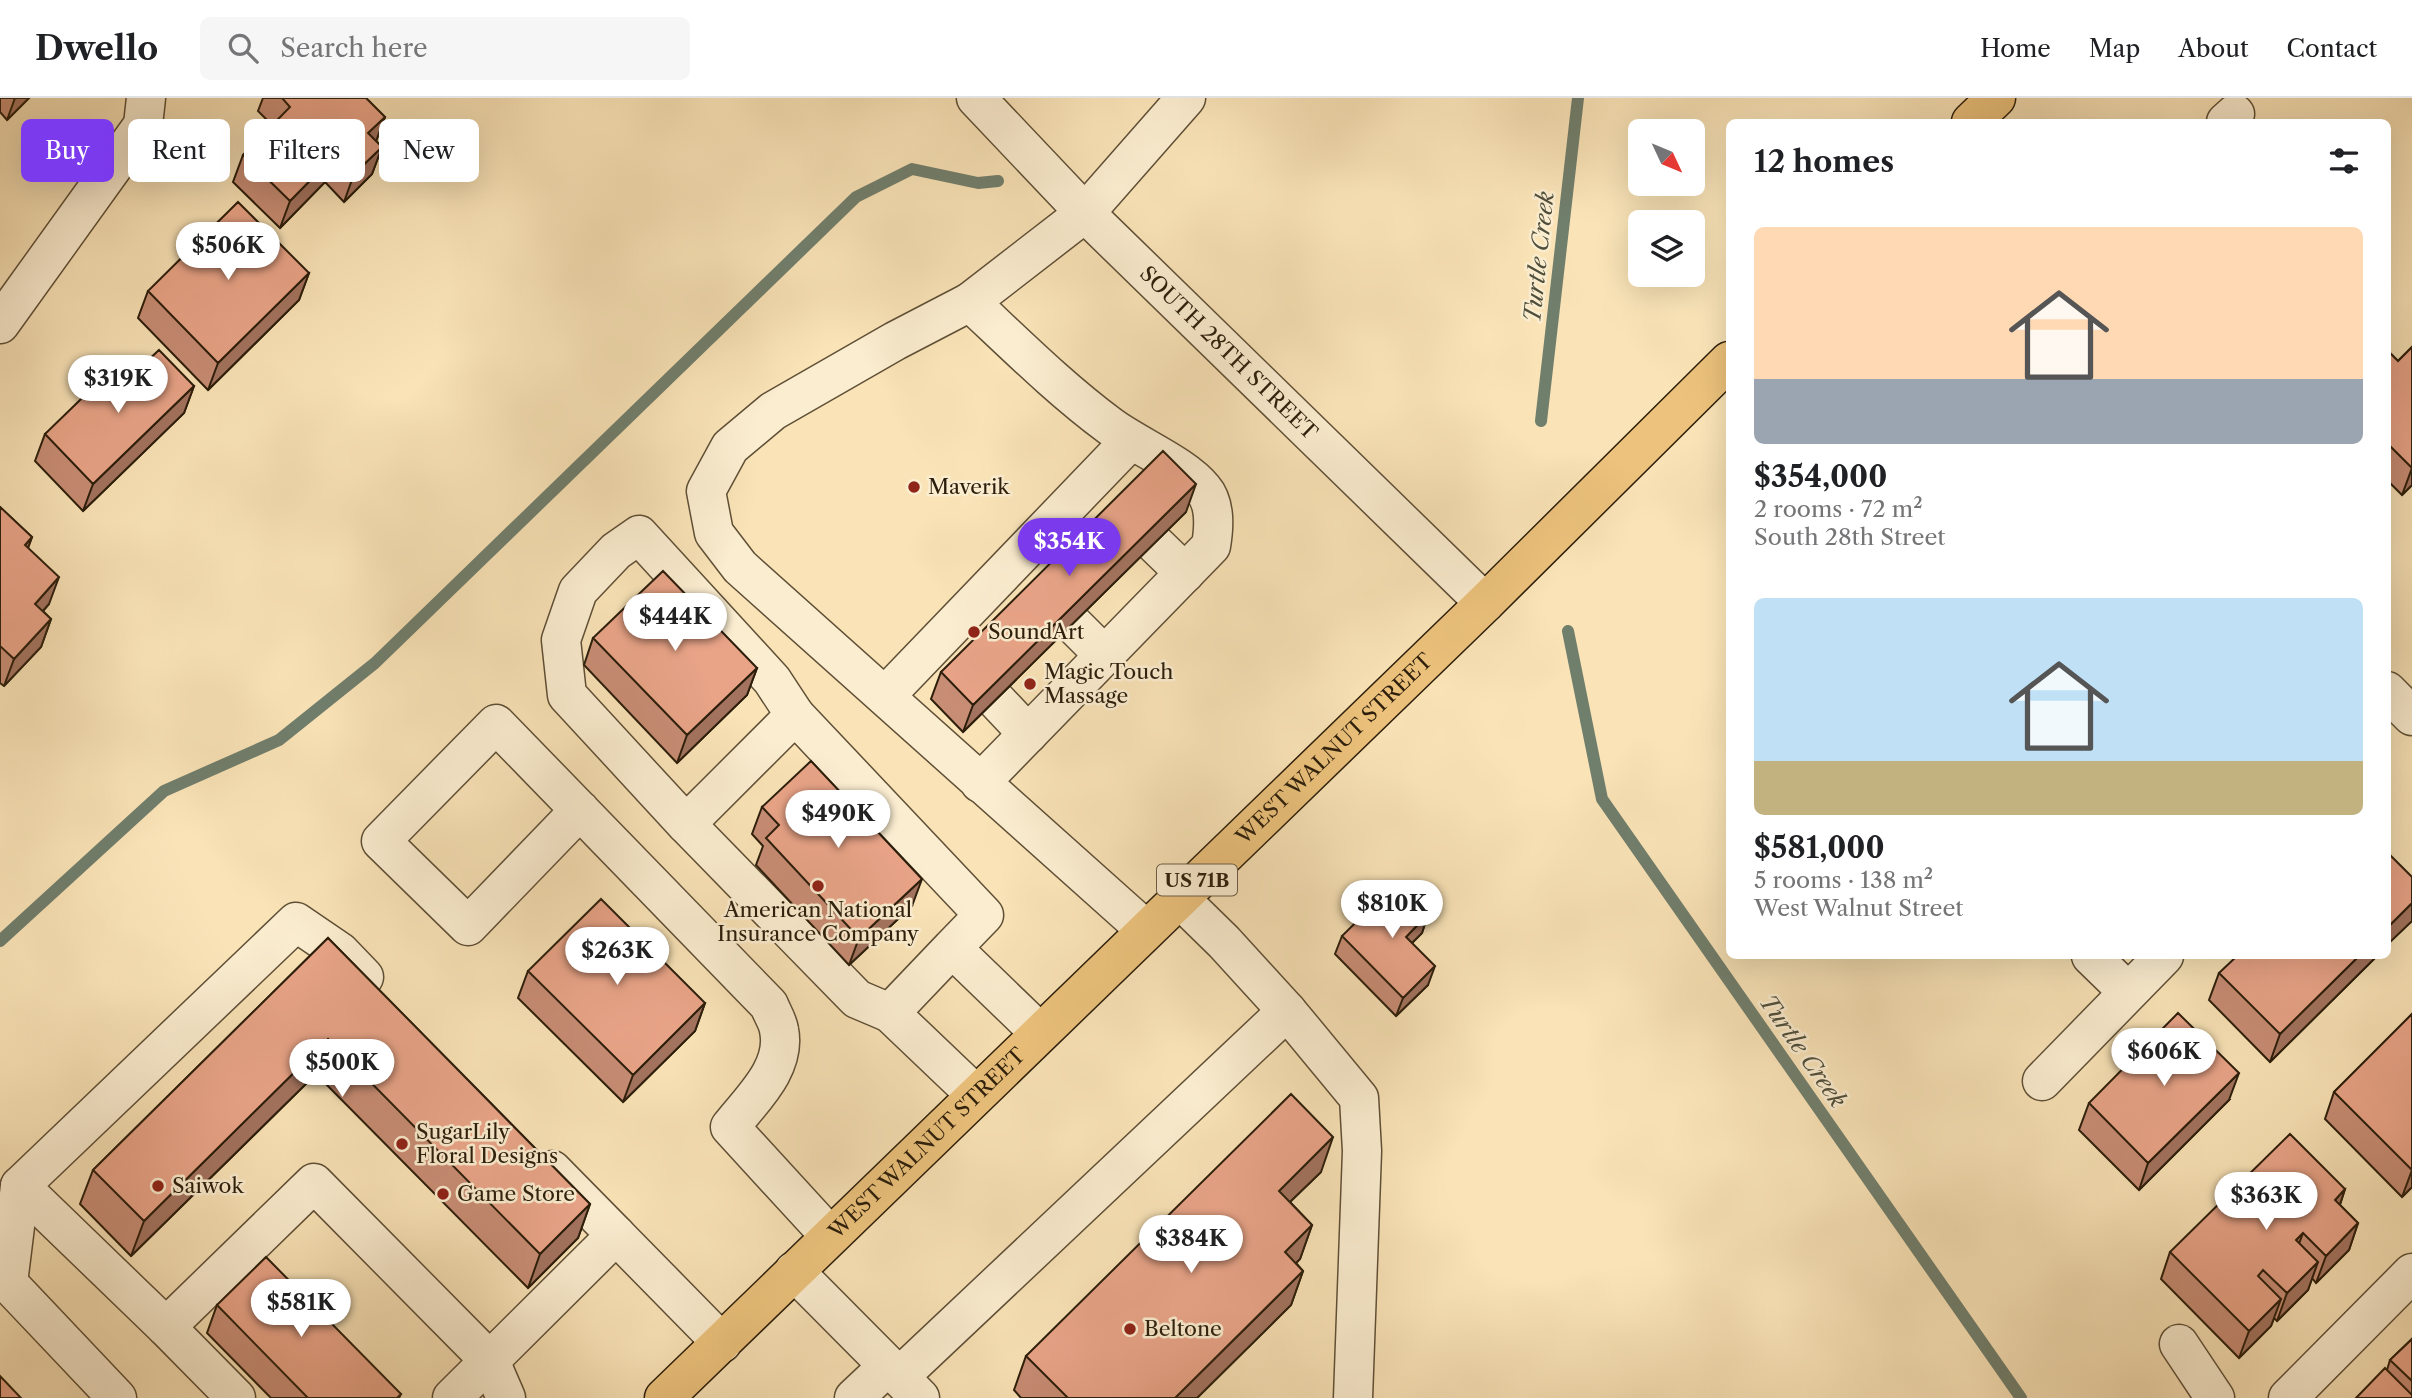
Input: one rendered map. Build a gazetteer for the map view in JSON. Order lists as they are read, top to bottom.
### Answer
{
  "streets": {
    "main road": ["WEST WALNUT STREET", "US 71B"],
    "street": ["SOUTH 28TH STREET"]
  },
  "crossings": [
    ["SOUTH 28TH STREET", "WEST WALNUT STREET"]
  ],
  "water": ["Turtle Creek"],
  "places": [
    "Maverik",
    "SoundArt",
    "Magic Touch Massage",
    "American National Insurance Company",
    "SugarLily Floral Designs",
    "Saiwok",
    "Game Store",
    "Beltone"
  ],
  "north": "bottom right",
  "page": {
    "header": "Dwello",
    "search": "Search here",
    "nav": [
      "Home",
      "Map",
      "About",
      "Contact"
    ],
    "chip": [
      "Buy",
      "Rent",
      "Filters",
      "New"
    ],
    "heading": "12 homes",
    "list": [
      {
        "name": "$354,000",
        "note": "2 rooms · 72 m² · South 28th Street"
      },
      {
        "name": "$581,000",
        "note": "5 rooms · 138 m² · West Walnut Street"
      }
    ],
    "price": [
      "$506K",
      "$319K",
      "$354K",
      "$444K",
      "$490K",
      "$810K",
      "$263K",
      "$606K",
      "$500K",
      "$363K",
      "$384K",
      "$581K"
    ]
  }
}
